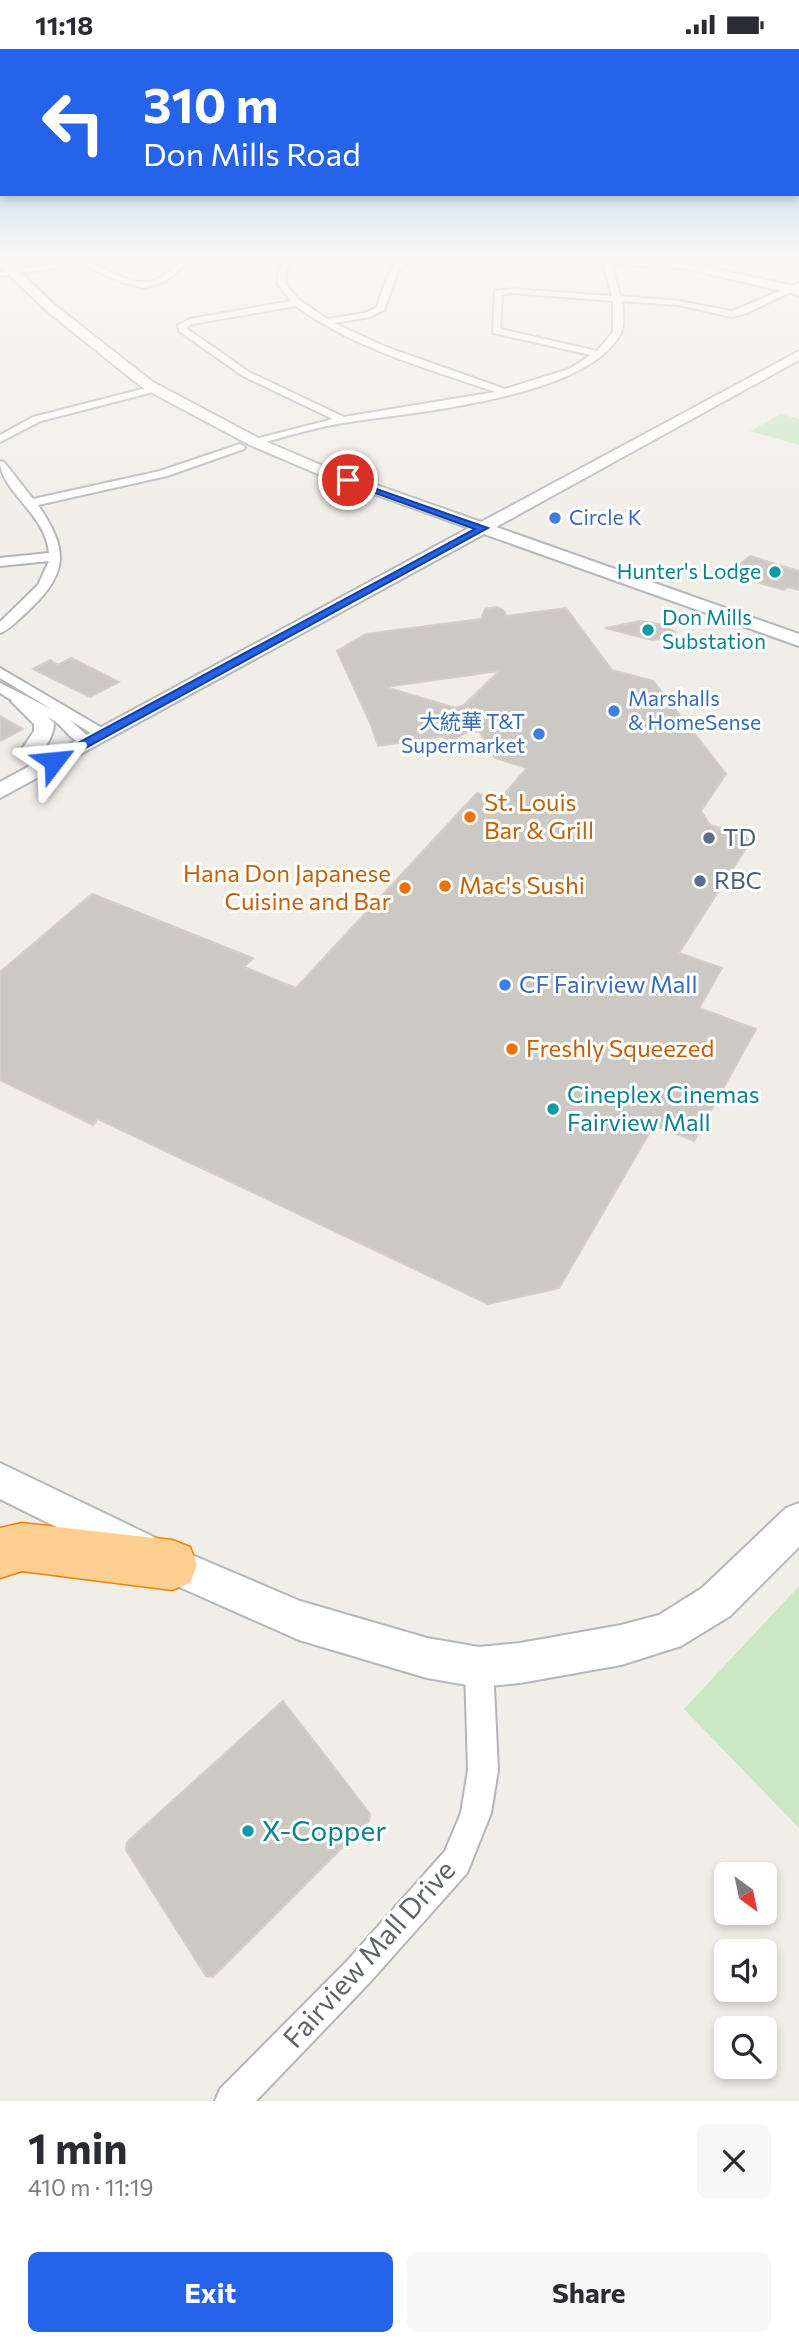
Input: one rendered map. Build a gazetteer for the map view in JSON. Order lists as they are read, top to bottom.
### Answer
{
  "streets": {
    "street": ["Fairview Mall Drive"]
  },
  "places": [
    "Circle K",
    "Hunter's Lodge",
    "Don Mills Substation",
    "Marshalls & HomeSense",
    "大統華 T&T Supermarket",
    "St. Louis Bar & Grill",
    "TD",
    "RBC",
    "Mac's Sushi",
    "Hana Don Japanese Cuisine and Bar",
    "CF Fairview Mall",
    "Freshly Squeezed",
    "Cineplex Cinemas Fairview Mall",
    "X-Copper"
  ],
  "north": "bottom right",
  "page": {
    "status": "11:18",
    "turn": ["310 m", "Don Mills Road"],
    "heading": ["1 min", "410 m · 11:19"],
    "buttons": ["Exit", "Share"]
  }
}
